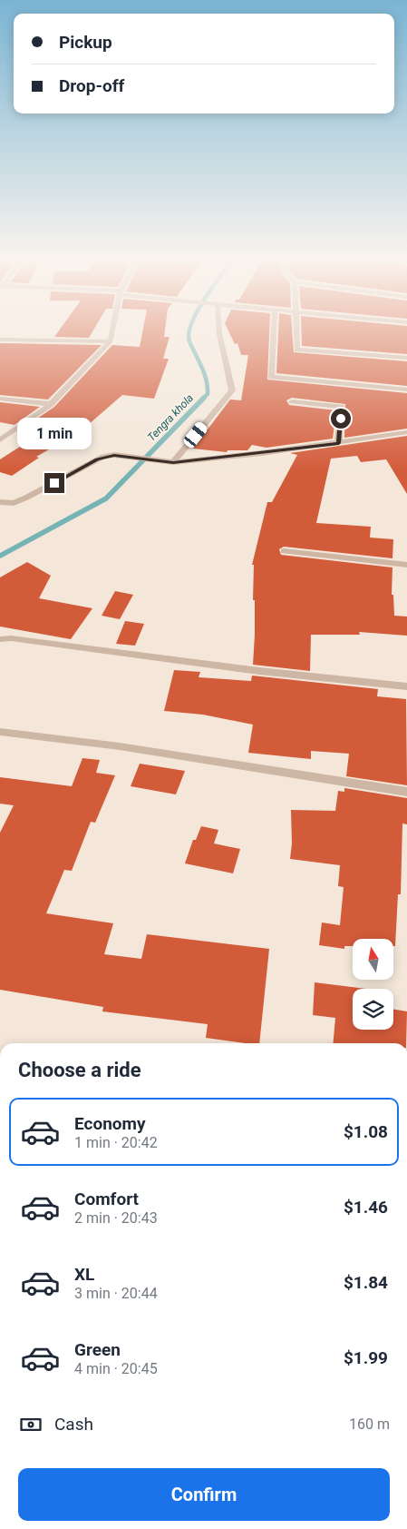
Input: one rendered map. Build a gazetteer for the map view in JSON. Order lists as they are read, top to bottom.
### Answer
{
  "water": ["Tengra khola"],
  "north": "top",
  "page": {
    "banner": ["Pickup", "Drop-off"],
    "bubble": "1 min",
    "heading": "Choose a ride",
    "list": [
      {
        "name": "Economy",
        "note": "1 min · 20:42",
        "value": "$1.08"
      },
      {
        "name": "Comfort",
        "note": "2 min · 20:43",
        "value": "$1.46"
      },
      {
        "name": "XL",
        "note": "3 min · 20:44",
        "value": "$1.84"
      },
      {
        "name": "Green",
        "note": "4 min · 20:45",
        "value": "$1.99"
      }
    ],
    "pay": ["Cash", "160 m"],
    "buttons": "Confirm"
  }
}
